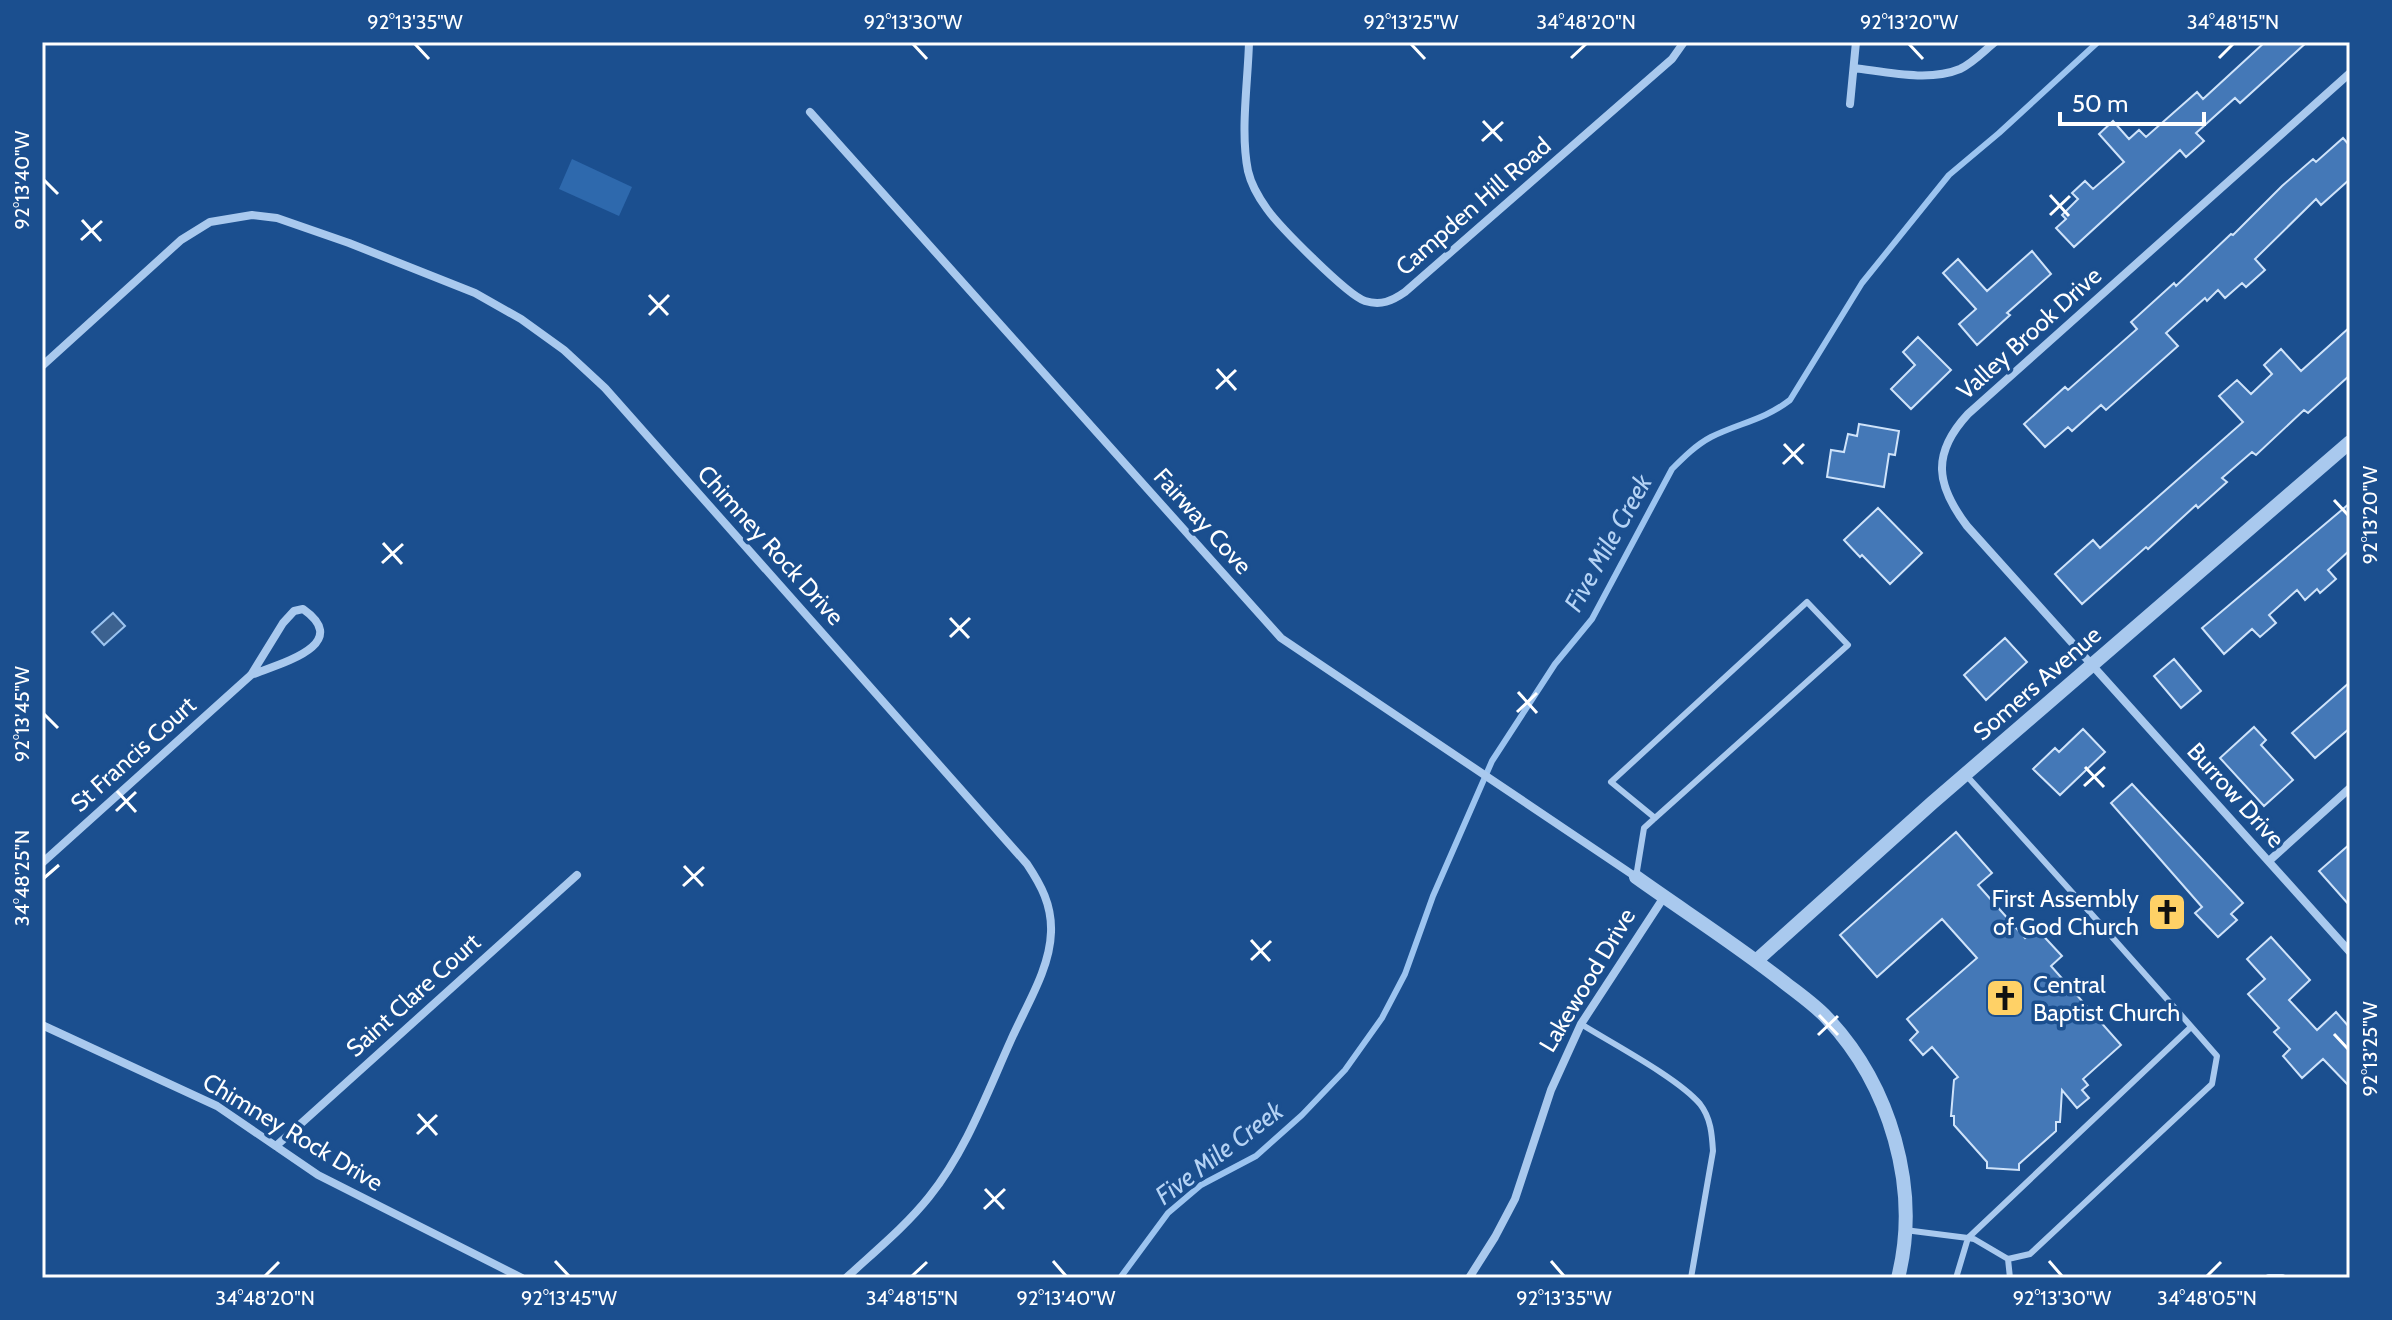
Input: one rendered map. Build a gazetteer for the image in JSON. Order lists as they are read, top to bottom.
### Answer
{
  "streets": {
    "street": [
      "Campden Hill Road",
      "Valley Brook Drive",
      "Fairway Cove",
      "Chimney Rock Drive",
      "Somers Avenue",
      "St Francis Court",
      "Burrow Drive",
      "Lakewood Drive",
      "Saint Clare Court"
    ]
  },
  "crossings": [
    ["Valley Brook Drive", "Somers Avenue"],
    ["Valley Brook Drive", "Burrow Drive"],
    ["Chimney Rock Drive", "Saint Clare Court"],
    ["Somers Avenue", "Burrow Drive"],
    ["Somers Avenue", "Lakewood Drive"]
  ],
  "water": ["Five Mile Creek"],
  "places": {
    "church": ["First Assembly of God Church", "Central Baptist Church"]
  },
  "scale_bar": "50 m",
  "coordinates": [
    "92°13'35\"W",
    "92°13'30\"W",
    "92°13'25\"W",
    "34°48'20\"N",
    "92°13'20\"W",
    "34°48'15\"N",
    "92°13'40\"W",
    "92°13'45\"W",
    "34°48'25\"N",
    "34°48'05\"N"
  ]
}
